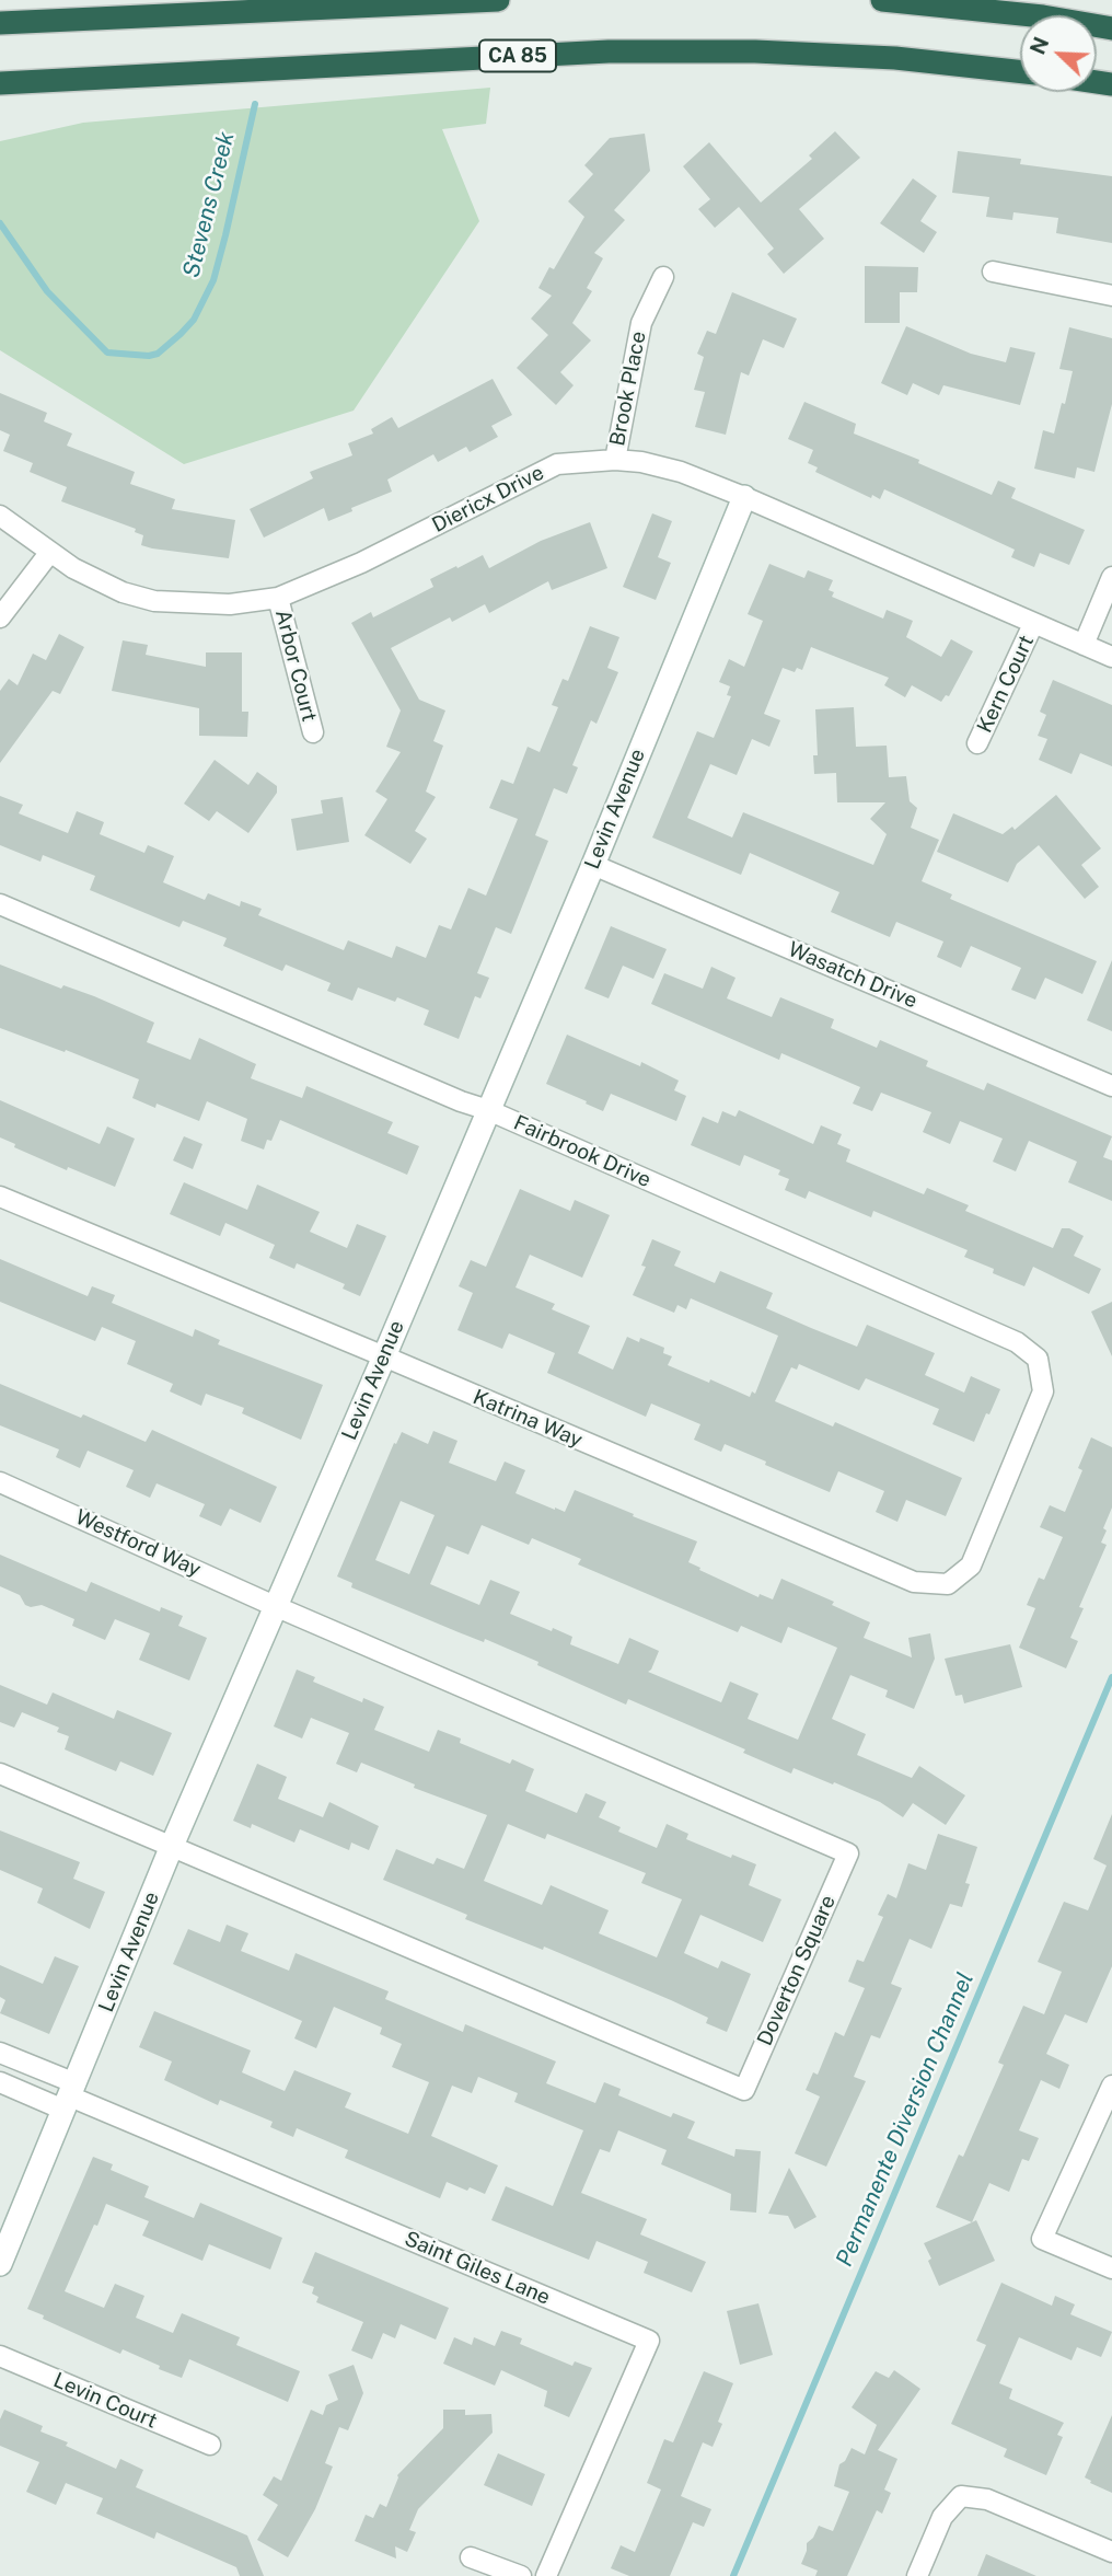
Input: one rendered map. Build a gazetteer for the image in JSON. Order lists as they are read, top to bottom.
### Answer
{
  "streets": {
    "highway": ["CA 85"],
    "street": [
      "Brook Place",
      "Diericx Drive",
      "Arbor Court",
      "Kern Court",
      "Levin Avenue",
      "Wasatch Drive",
      "Fairbrook Drive",
      "Katrina Way",
      "Westford Way",
      "Doverton Square",
      "Saint Giles Lane",
      "Levin Court"
    ]
  },
  "crossings": [
    ["Brook Place", "Diericx Drive"],
    ["Diericx Drive", "Arbor Court"],
    ["Diericx Drive", "Kern Court"],
    ["Diericx Drive", "Levin Avenue"],
    ["Levin Avenue", "Wasatch Drive"],
    ["Levin Avenue", "Fairbrook Drive"],
    ["Levin Avenue", "Katrina Way"],
    ["Levin Avenue", "Westford Way"],
    ["Levin Avenue", "Doverton Square"],
    ["Levin Avenue", "Saint Giles Lane"],
    ["Fairbrook Drive", "Katrina Way"],
    ["Westford Way", "Doverton Square"]
  ],
  "water": ["Stevens Creek", "Permanente Diversion Channel"],
  "north": "top left"
}
